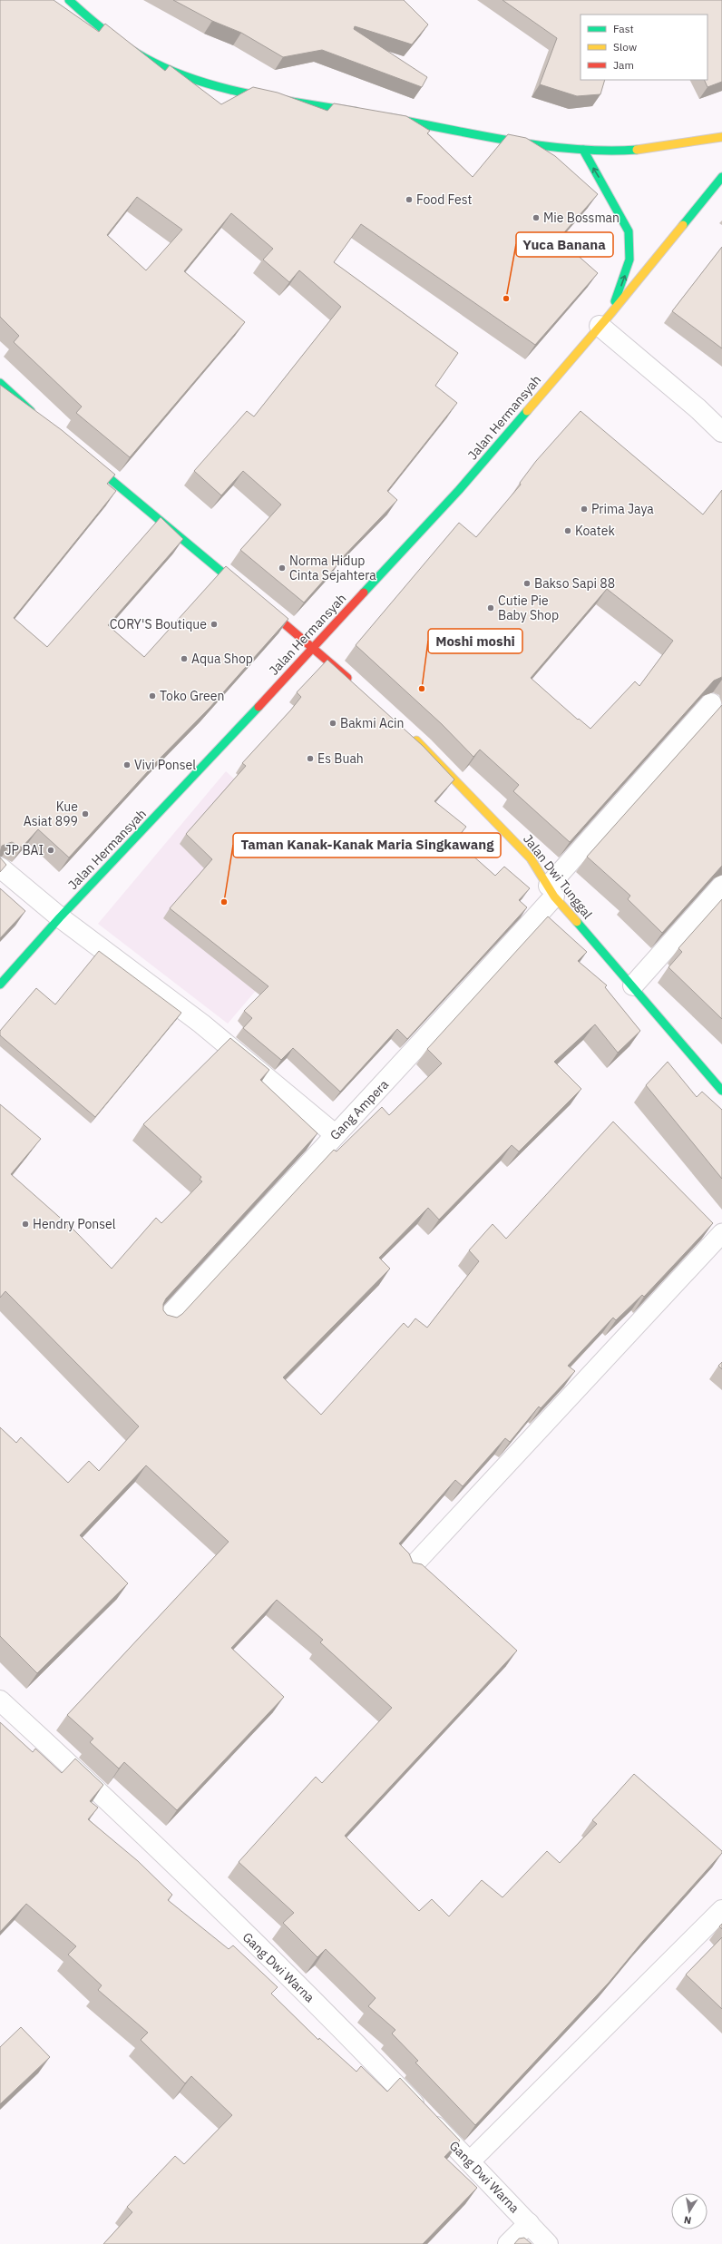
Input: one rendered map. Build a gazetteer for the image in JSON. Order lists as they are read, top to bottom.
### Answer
{
  "streets": {
    "street": [
      "Jalan Hermansyah",
      "Jalan Dwi Tunggal",
      "Gang Ampera",
      "Gang Dwi Warna"
    ]
  },
  "crossings": [
    ["Jalan Dwi Tunggal", "Gang Ampera"]
  ],
  "places": [
    "Food Fest",
    "Mie Bossman",
    "Yuca Banana",
    "Prima Jaya",
    "Koatek",
    "Norma Hidup Cinta Sejahtera",
    "Bakso Sapi 88",
    "Cutie Pie Baby Shop",
    "CORY'S Boutique",
    "Aqua Shop",
    "Moshi moshi",
    "Toko Green",
    "Bakmi Acin",
    "Es Buah",
    "Vivi Ponsel",
    "Kue Asiat 899",
    "JP BAI",
    "Taman Kanak-Kanak Maria Singkawang",
    "Hendry Ponsel"
  ],
  "legend": ["Fast", "Slow", "Jam"],
  "north": "bottom"
}
